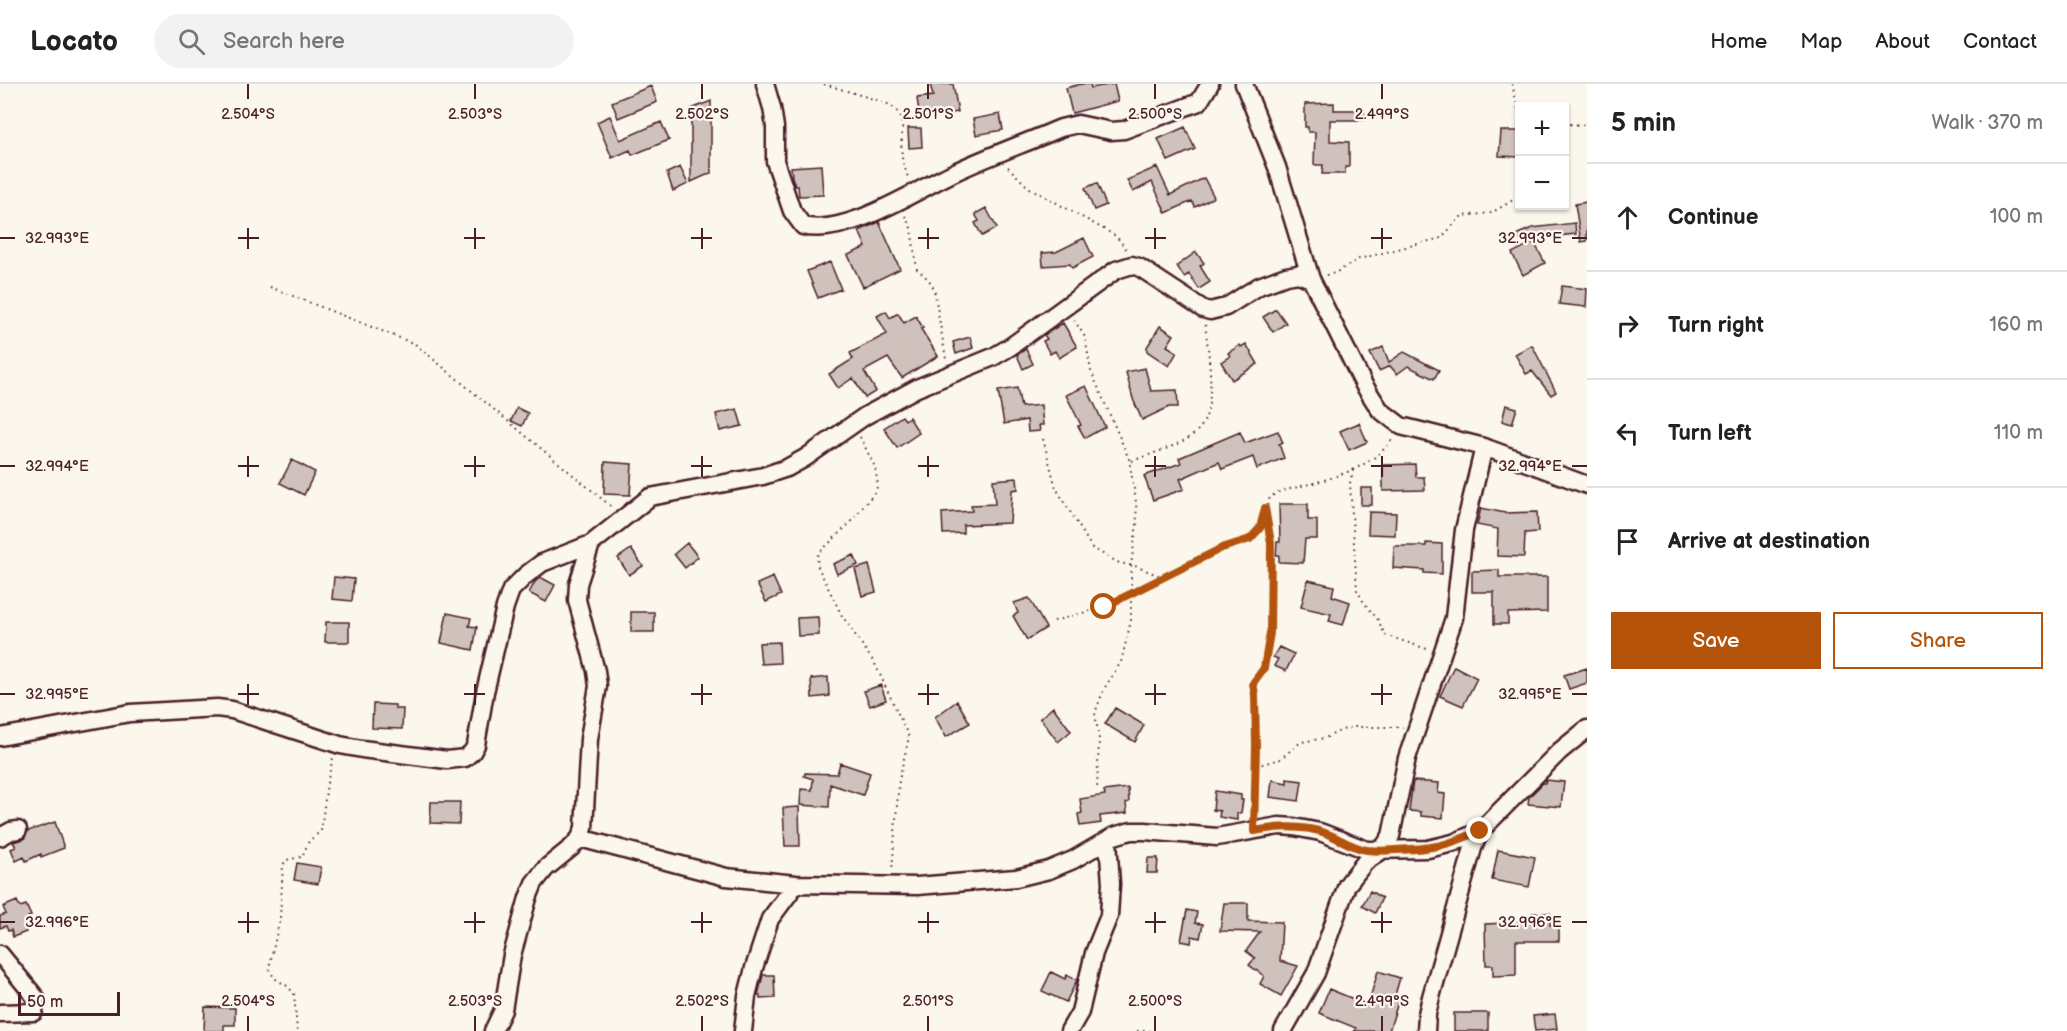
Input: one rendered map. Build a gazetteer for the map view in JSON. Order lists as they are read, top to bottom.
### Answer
{
  "scale_bar": "50 m",
  "page": {
    "header": "Locato",
    "search": "Search here",
    "nav": [
      "Home",
      "Map",
      "About",
      "Contact"
    ],
    "heading": ["5 min", "Walk · 370 m"],
    "map_buttons": ["+", "−"],
    "list": [
      ["Continue", "100 m"],
      ["Turn right", "160 m"],
      ["Turn left", "110 m"],
      "Arrive at destination"
    ],
    "buttons": ["Save", "Share"],
    "scale": "50 m"
  },
  "coordinates": [
    "2.504°S",
    "2.503°S",
    "2.502°S",
    "2.501°S",
    "2.500°S",
    "2.499°S",
    "32.993°E",
    "32.994°E",
    "32.995°E",
    "32.996°E"
  ]
}
